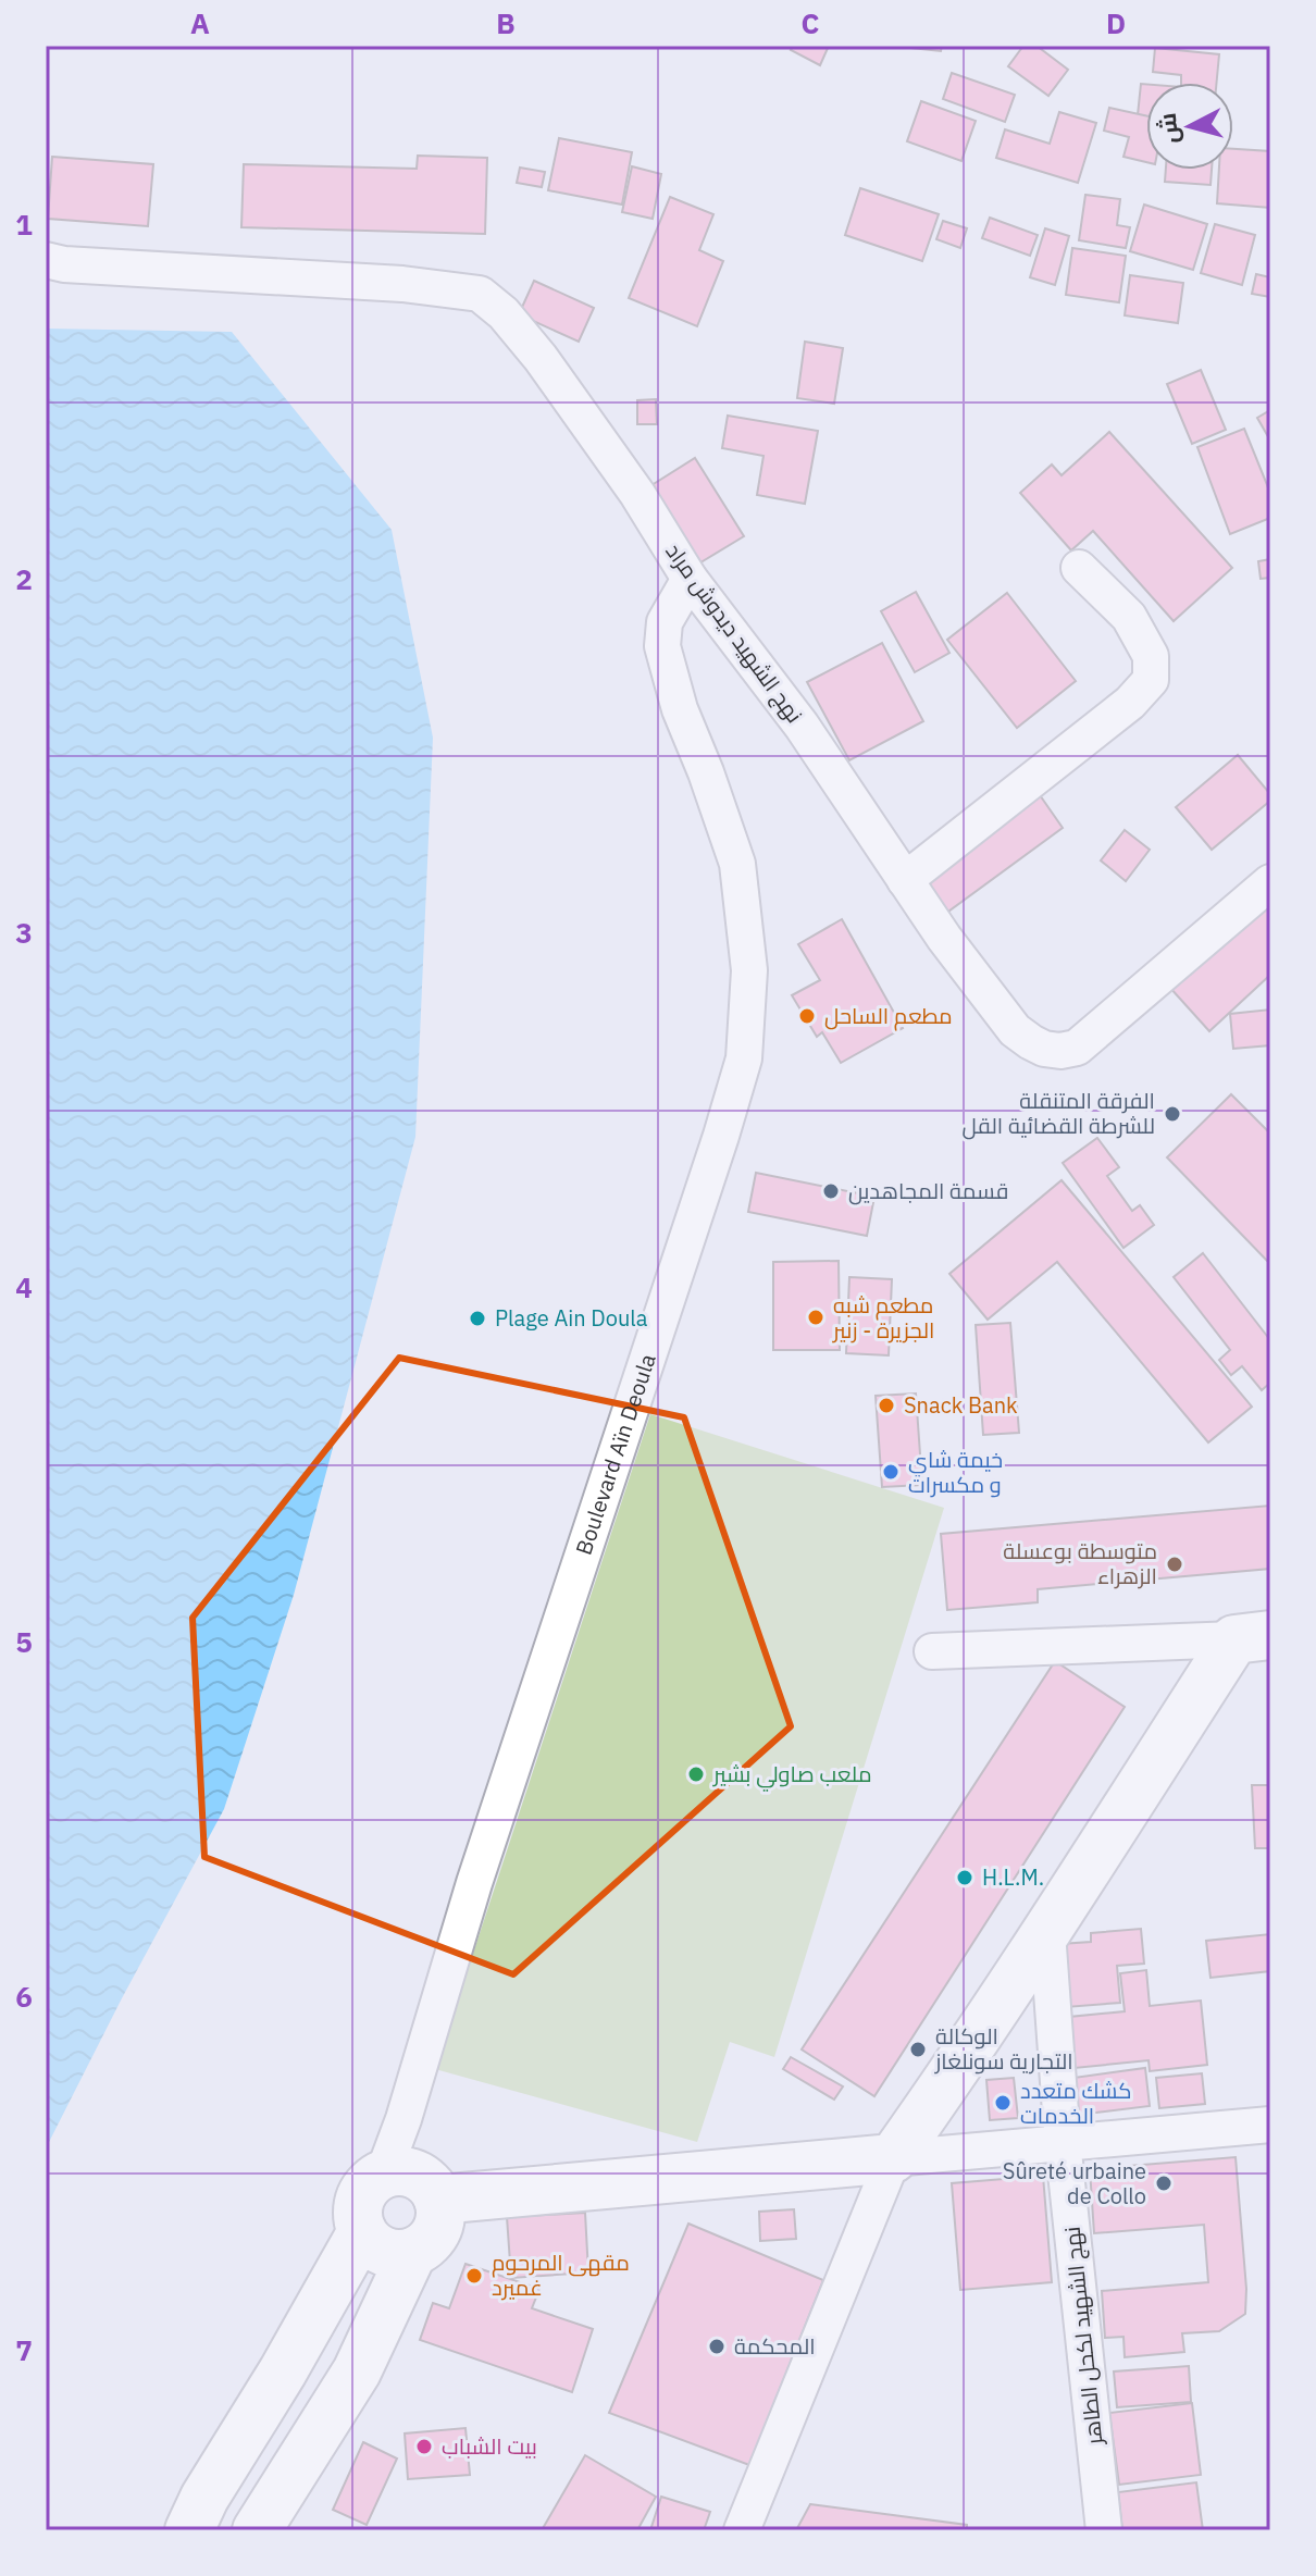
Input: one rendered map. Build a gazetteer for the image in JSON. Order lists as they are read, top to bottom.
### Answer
{
  "streets": {
    "street": ["نهج الشهيد ديدوش مراد", "Boulevard Aïn Deoula", "نهج الشهيد لكحل الطاهر"]
  },
  "crossings": [
    ["نهج الشهيد ديدوش مراد", "Boulevard Aïn Deoula"]
  ],
  "places": [
    "مطعم الساحل",
    "الفرقة المتنقلة للشرطة القضائية القل",
    "قسمة المجاهدين",
    "مطعم شبه الجزيرة - زنير",
    "Plage Ain Doula",
    "Snack Bank",
    "خيمة شاي و مكسرات",
    "متوسطة بوعسلة الزهراء",
    "ملعب صاولي بشير",
    "H.L.M.",
    "الوكالة التجارية سونلغاز",
    "كشك متعدد الخدمات",
    "Sûreté urbaine de Collo",
    "مقهى المرحوم غميرد",
    "المحكمة",
    "بيت الشباب"
  ],
  "north": "left",
  "grid": {
    "columns": [
      "A",
      "B",
      "C",
      "D"
    ],
    "rows": [
      "1",
      "2",
      "3",
      "4",
      "5",
      "6",
      "7"
    ]
  }
}
